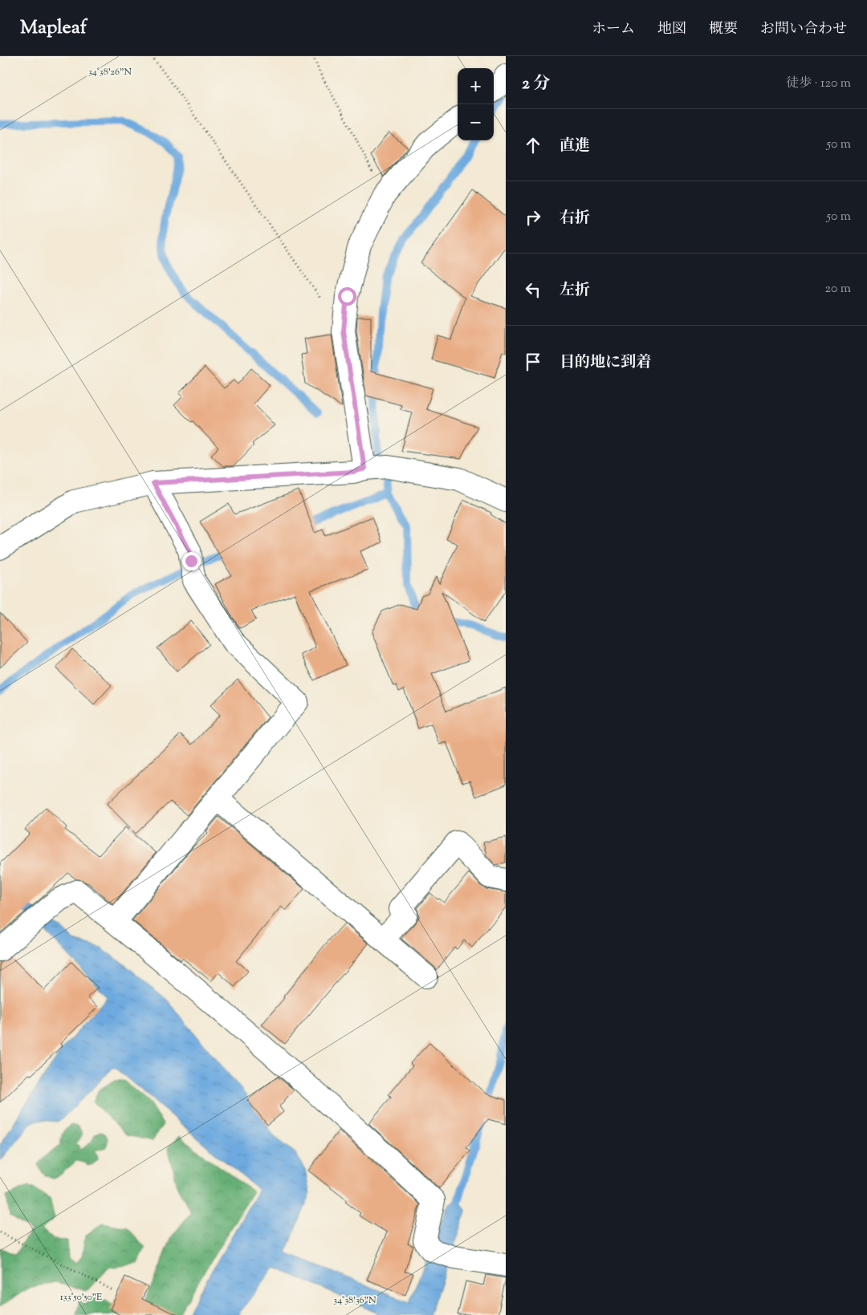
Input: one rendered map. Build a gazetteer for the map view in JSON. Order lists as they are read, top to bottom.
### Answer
{
  "page": {
    "header": "Mapleaf",
    "nav": [
      "ホーム",
      "地図",
      "概要",
      "お問い合わせ"
    ],
    "heading": ["2 分", "徒歩 · 120 m"],
    "map_buttons": ["+", "−"],
    "list": [
      ["直進", "50 m"],
      ["右折", "50 m"],
      ["左折", "20 m"],
      "目的地に到着"
    ]
  },
  "coordinates": ["34°38'26\"N", "133°50'50\"E", "34°38'36\"N"]
}
